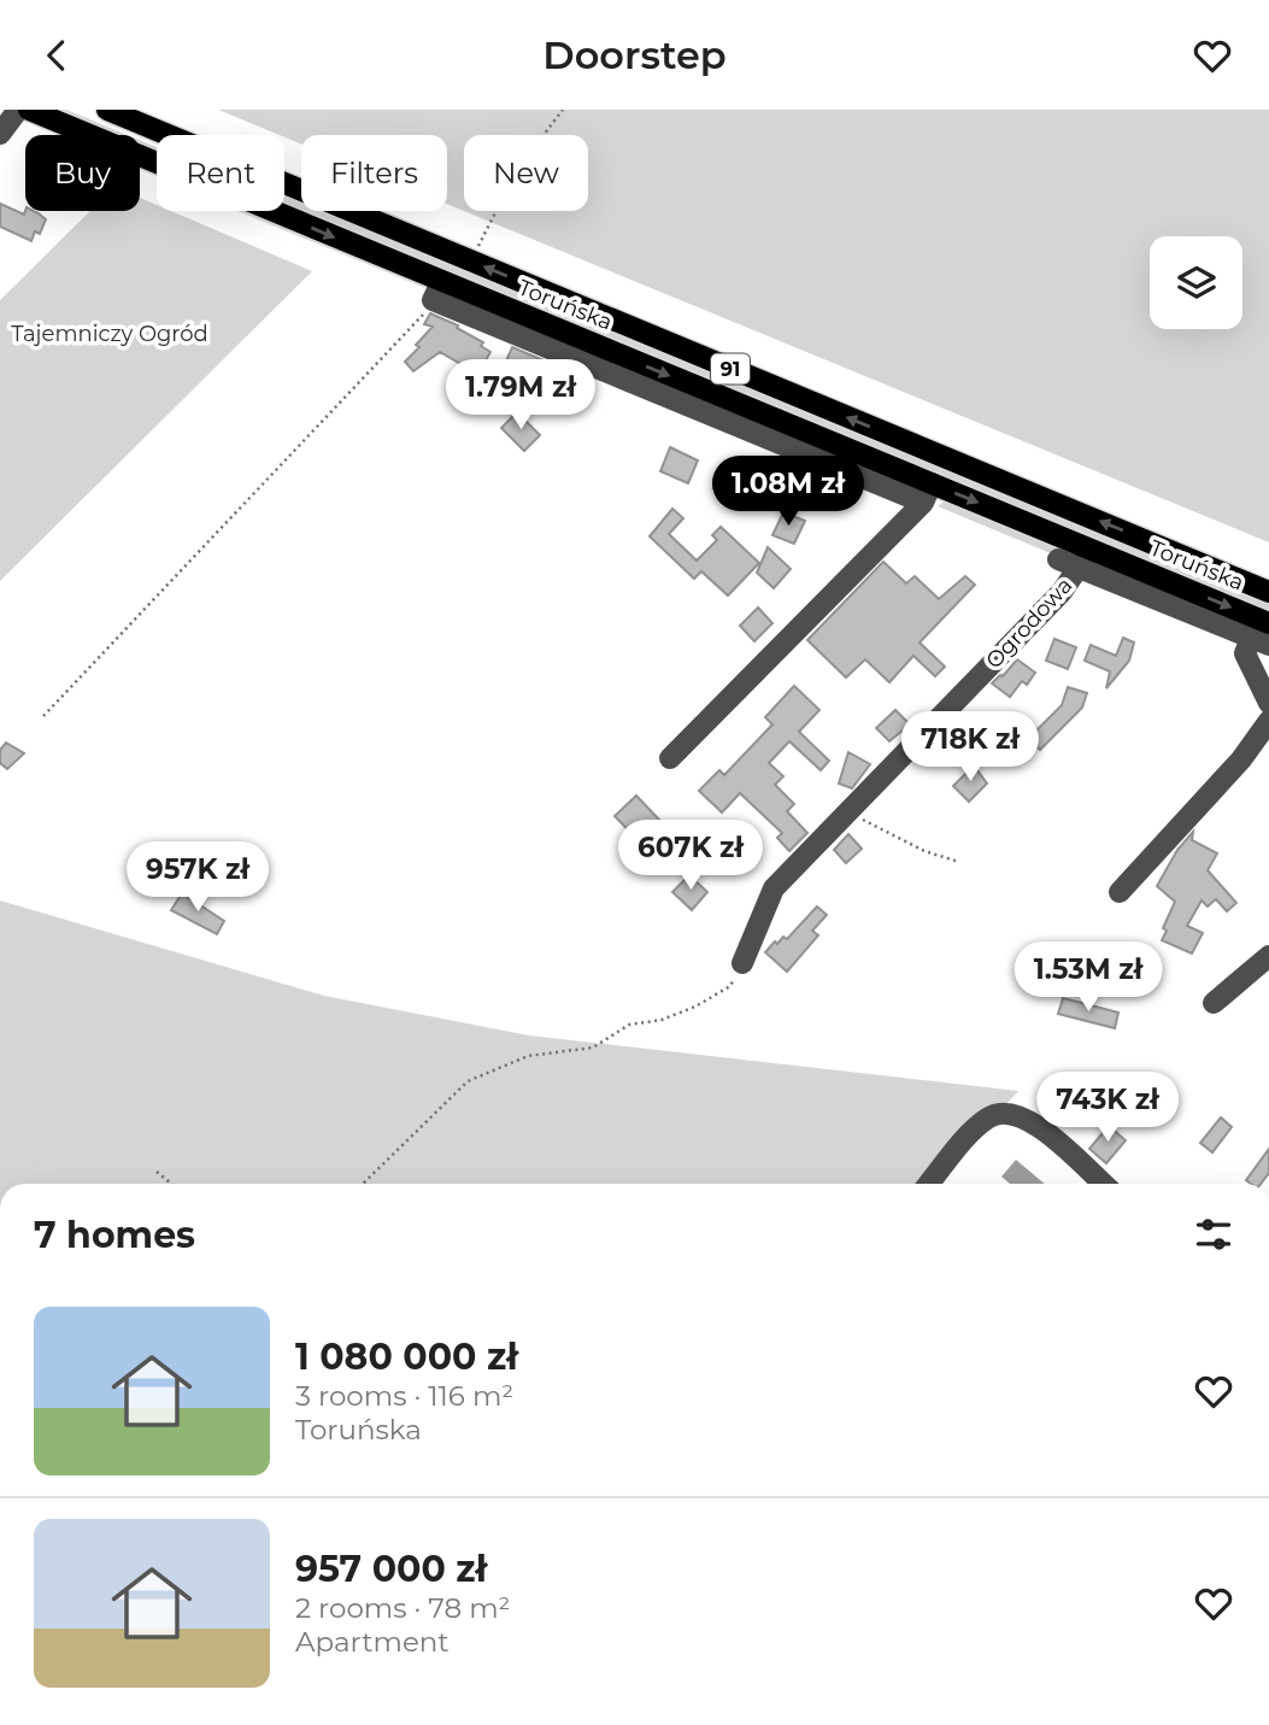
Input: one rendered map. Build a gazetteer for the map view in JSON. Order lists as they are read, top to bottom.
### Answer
{
  "streets": {
    "main road": ["Toruńska", "91"],
    "street": ["Ogrodowa"]
  },
  "crossings": [
    ["Toruńska", "Ogrodowa"]
  ],
  "parks": ["Tajemniczy Ogród"],
  "page": {
    "header": "Doorstep",
    "chip": [
      "Buy",
      "Rent",
      "Filters",
      "New"
    ],
    "price": [
      "1.79M zł",
      "1.08M zł",
      "718K zł",
      "607K zł",
      "957K zł",
      "1.53M zł",
      "743K zł"
    ],
    "heading": "7 homes",
    "list": [
      {
        "name": "1 080 000 zł",
        "note": "3 rooms · 116 m² · Toruńska"
      },
      {
        "name": "957 000 zł",
        "note": "2 rooms · 78 m² · Apartment"
      }
    ]
  }
}
